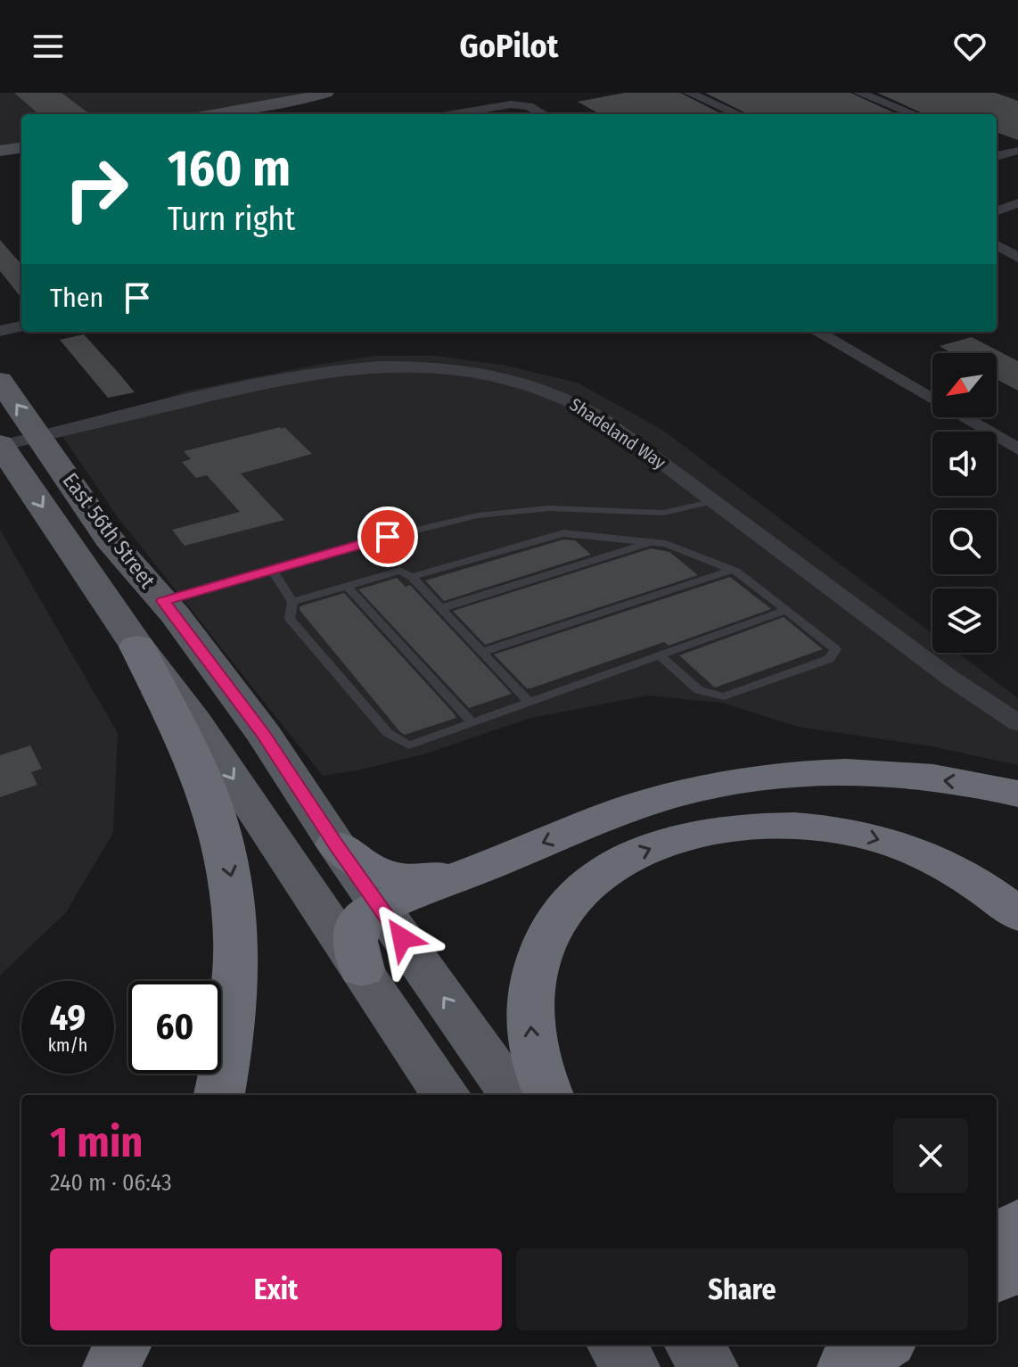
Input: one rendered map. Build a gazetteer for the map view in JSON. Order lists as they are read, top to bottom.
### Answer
{
  "streets": {
    "main road": ["East 56th Street"],
    "street": ["Shadeland Way"]
  },
  "crossings": [
    ["Shadeland Way", "East 56th Street"]
  ],
  "north": "bottom left",
  "page": {
    "header": "GoPilot",
    "turn": ["160 m", "Turn right"],
    "then": "Then",
    "speed": "49 km/h",
    "limit": "60",
    "heading": ["1 min", "240 m · 06:43"],
    "buttons": ["Exit", "Share"]
  }
}
